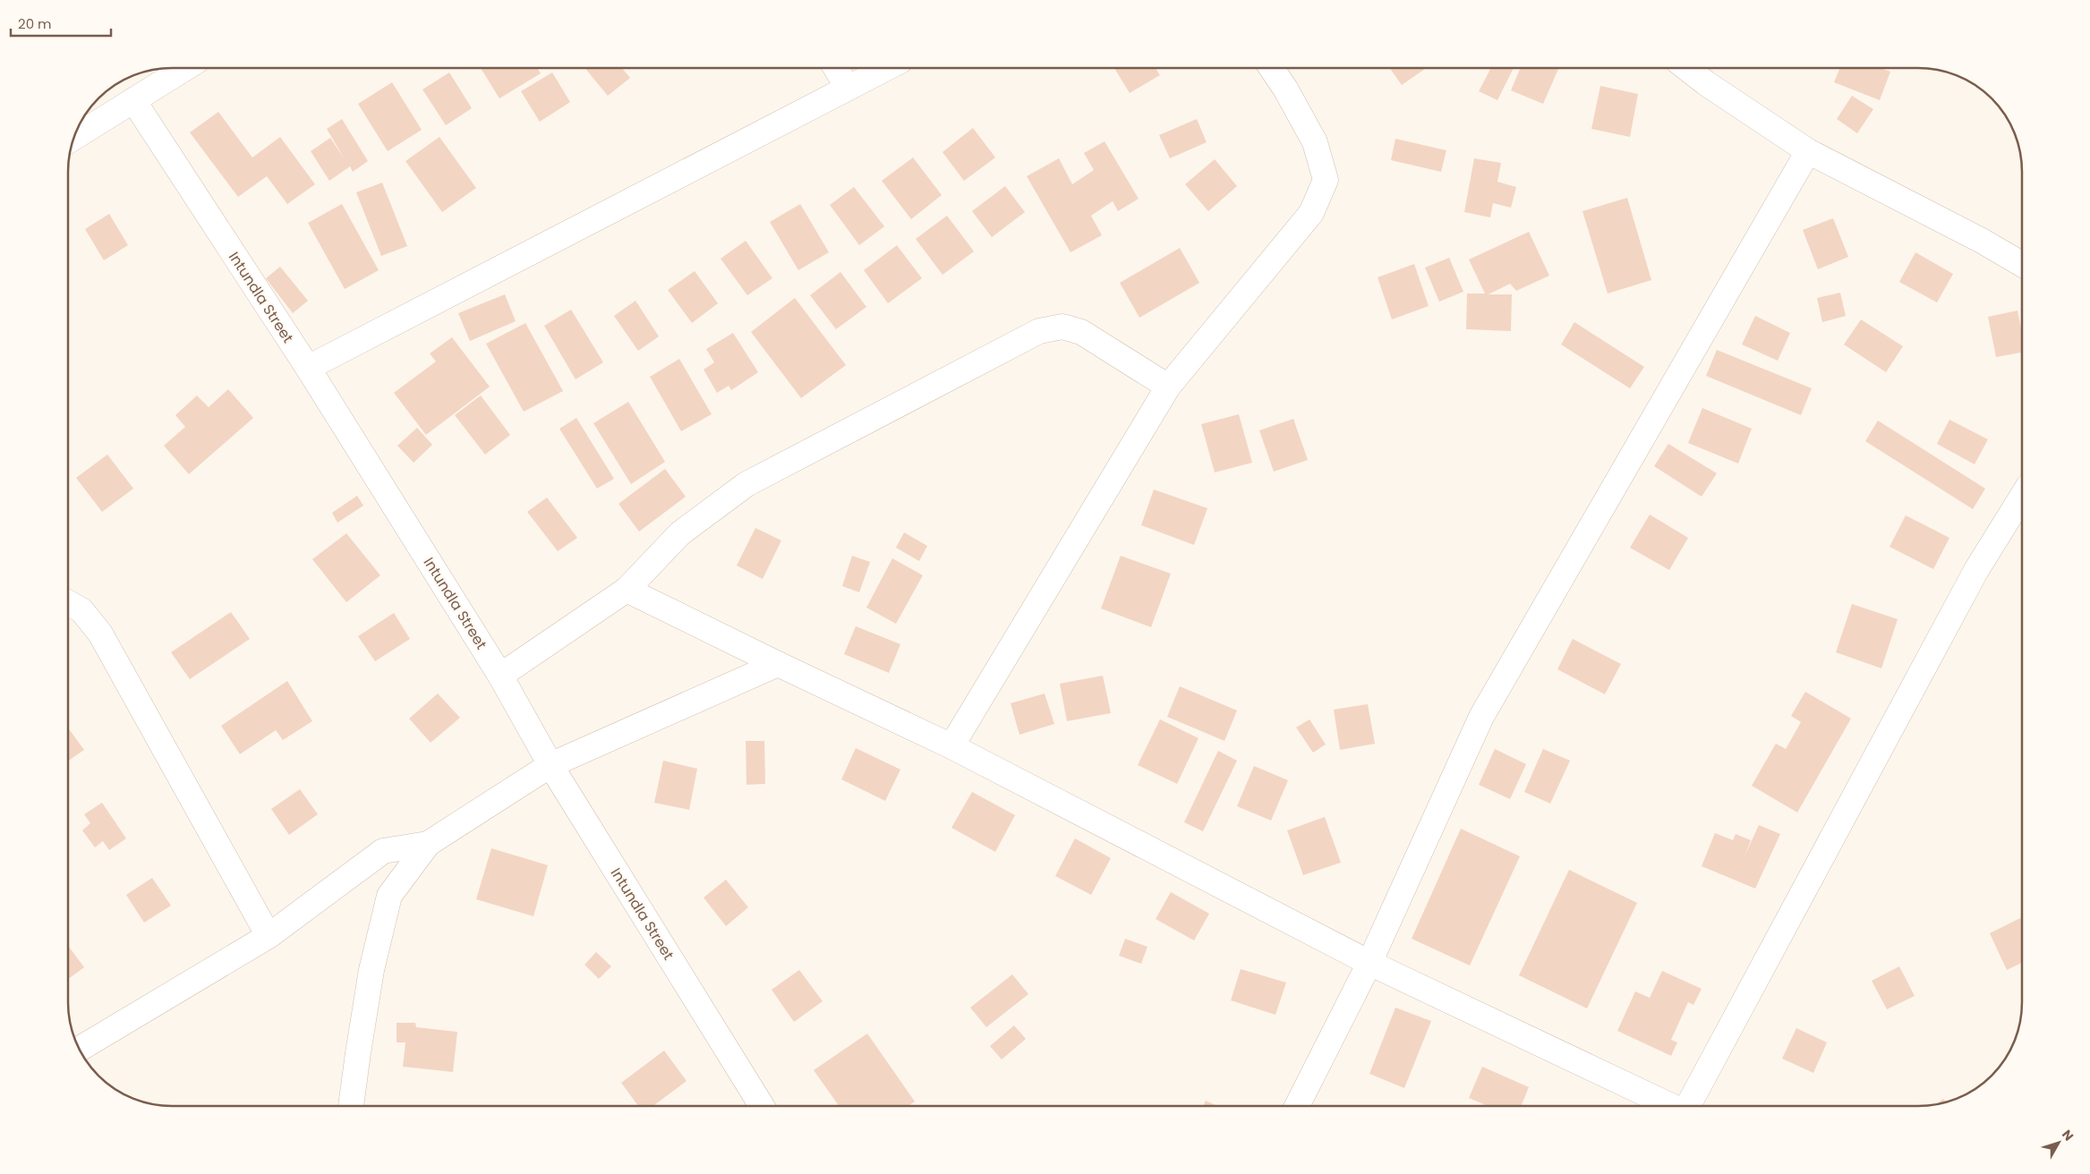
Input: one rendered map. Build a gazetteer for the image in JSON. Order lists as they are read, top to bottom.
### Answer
{
  "streets": {
    "street": ["Intundla Street"]
  },
  "scale_bar": "20 m",
  "north": "top right"
}
